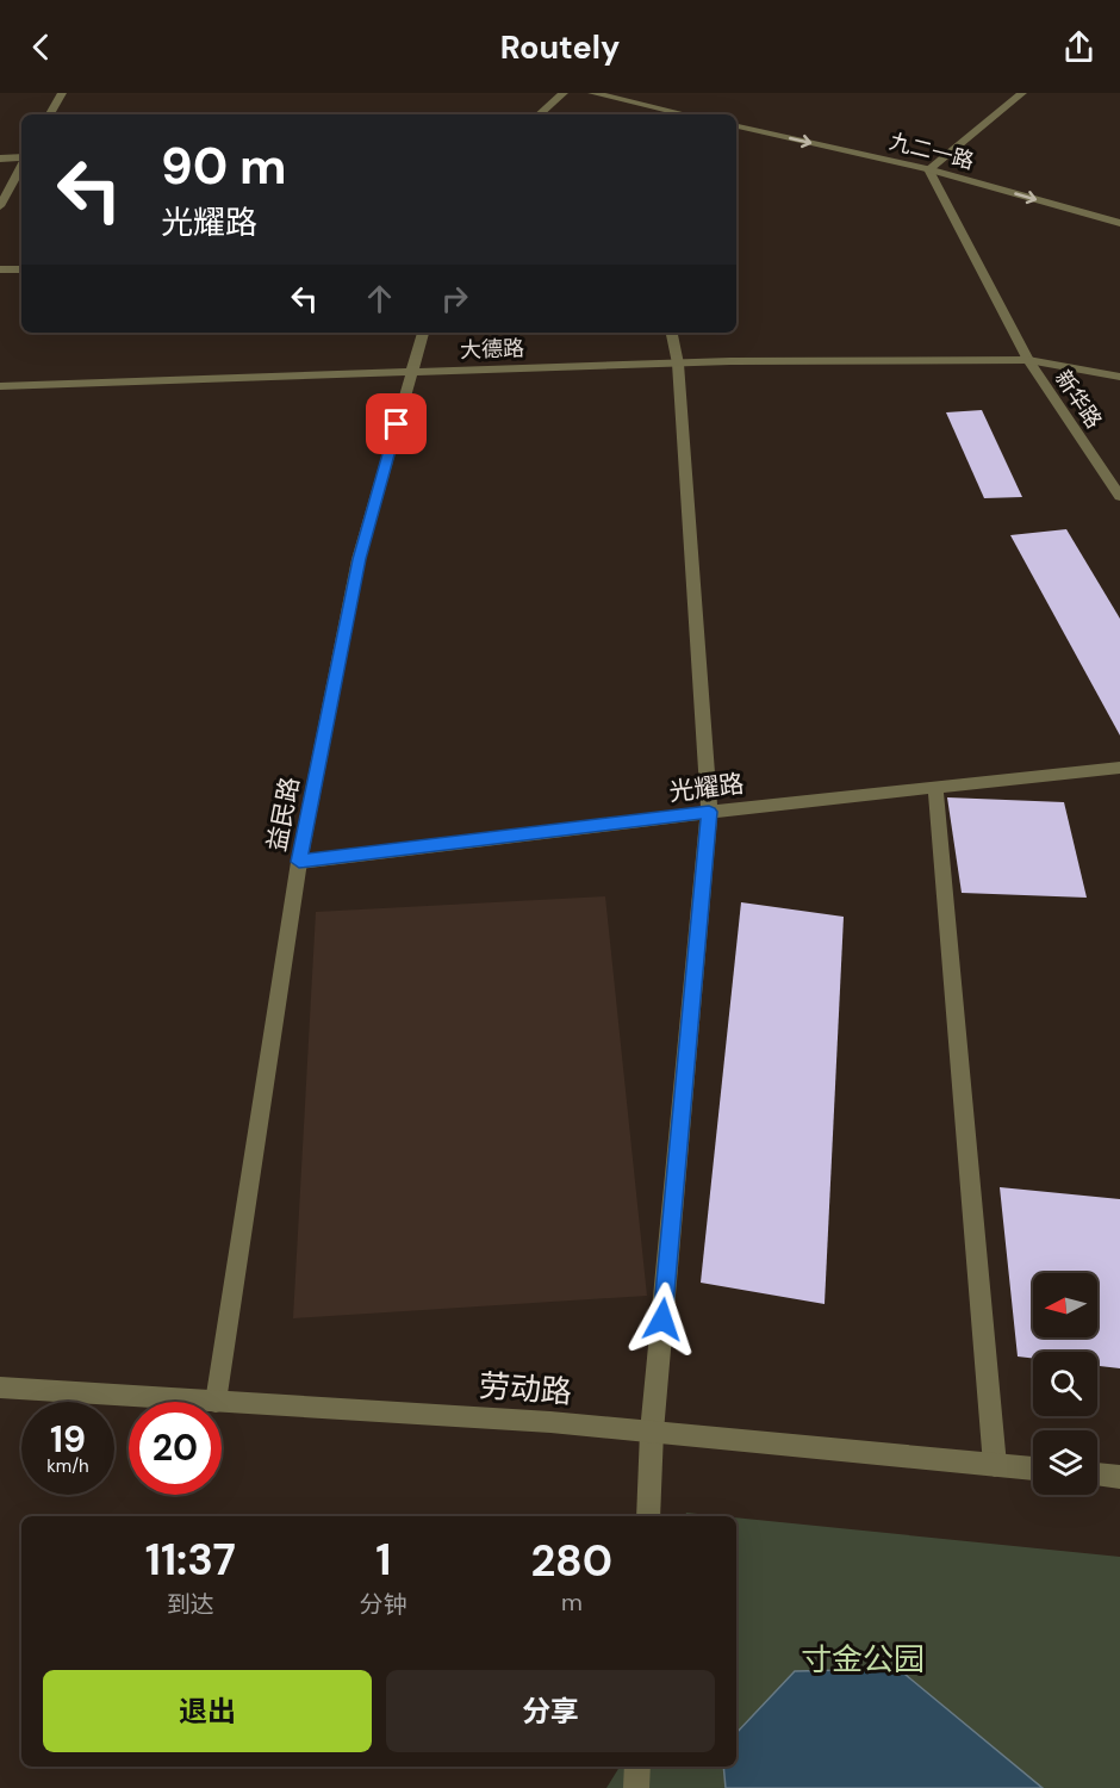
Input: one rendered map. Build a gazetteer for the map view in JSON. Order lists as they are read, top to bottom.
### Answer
{
  "streets": {
    "street": [
      "九二一路",
      "大德路",
      "新华路",
      "光耀路",
      "益民路",
      "劳动路"
    ]
  },
  "crossings": [
    ["九二一路", "新华路"],
    ["大德路", "新华路"],
    ["大德路", "益民路"],
    ["光耀路", "益民路"],
    ["益民路", "劳动路"]
  ],
  "one_way": ["九二一路"],
  "parks": ["寸金公园"],
  "north": "left",
  "page": {
    "header": "Routely",
    "turn": ["90 m", "光耀路"],
    "speed": "19 km/h",
    "limit": "20",
    "eta": [
      "11:37",
      "到达",
      "1",
      "分钟",
      "280",
      "m"
    ],
    "buttons": ["退出", "分享"]
  }
}
